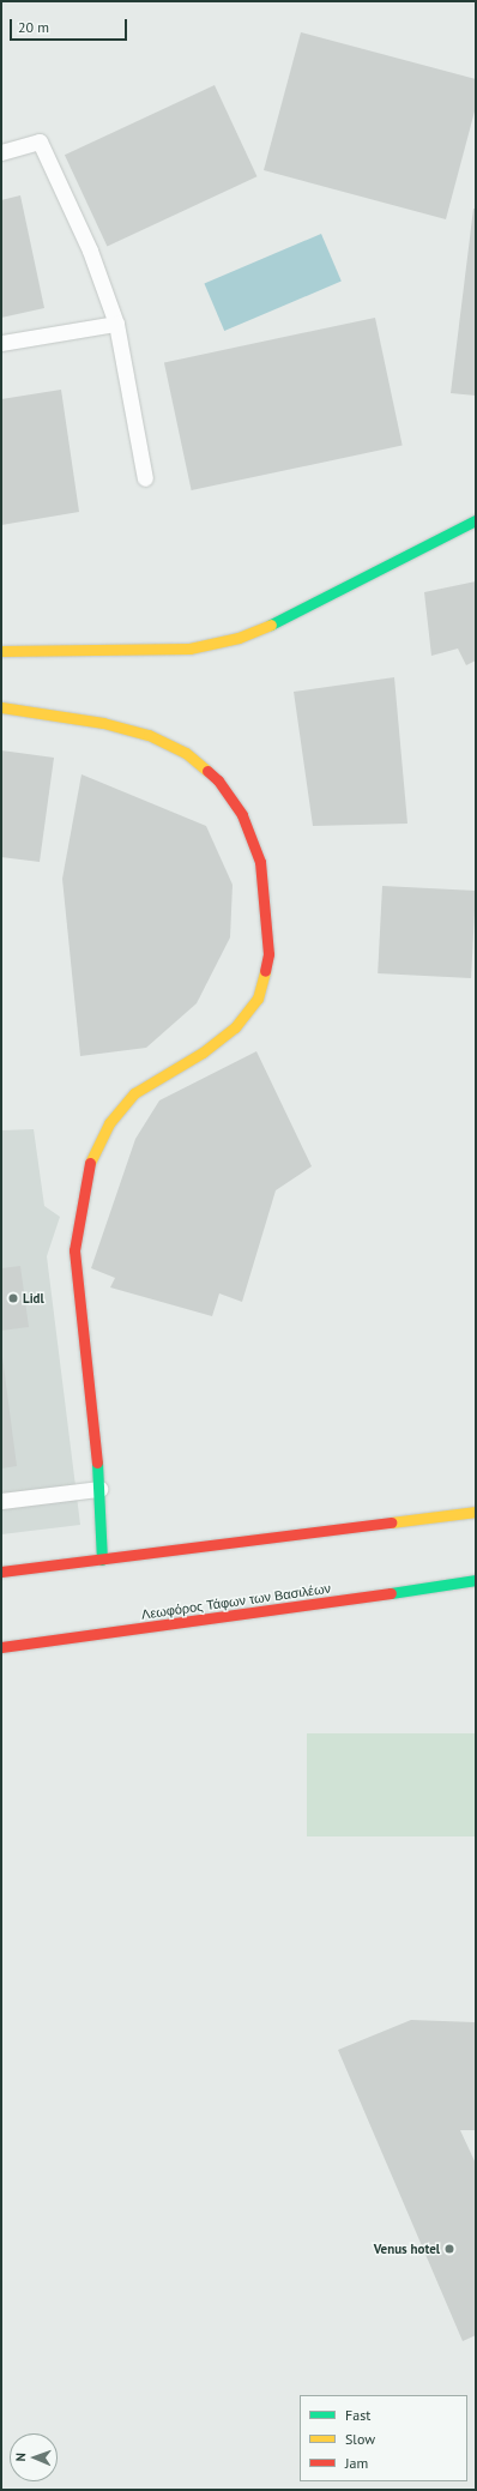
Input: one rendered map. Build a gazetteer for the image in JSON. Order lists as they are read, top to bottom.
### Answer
{
  "streets": {
    "street": ["Λεωφόρος Τάφων των Βασιλέων"]
  },
  "places": ["Lidl", "Venus hotel"],
  "legend": ["Fast", "Slow", "Jam"],
  "scale_bar": "20 m",
  "north": "left"
}
